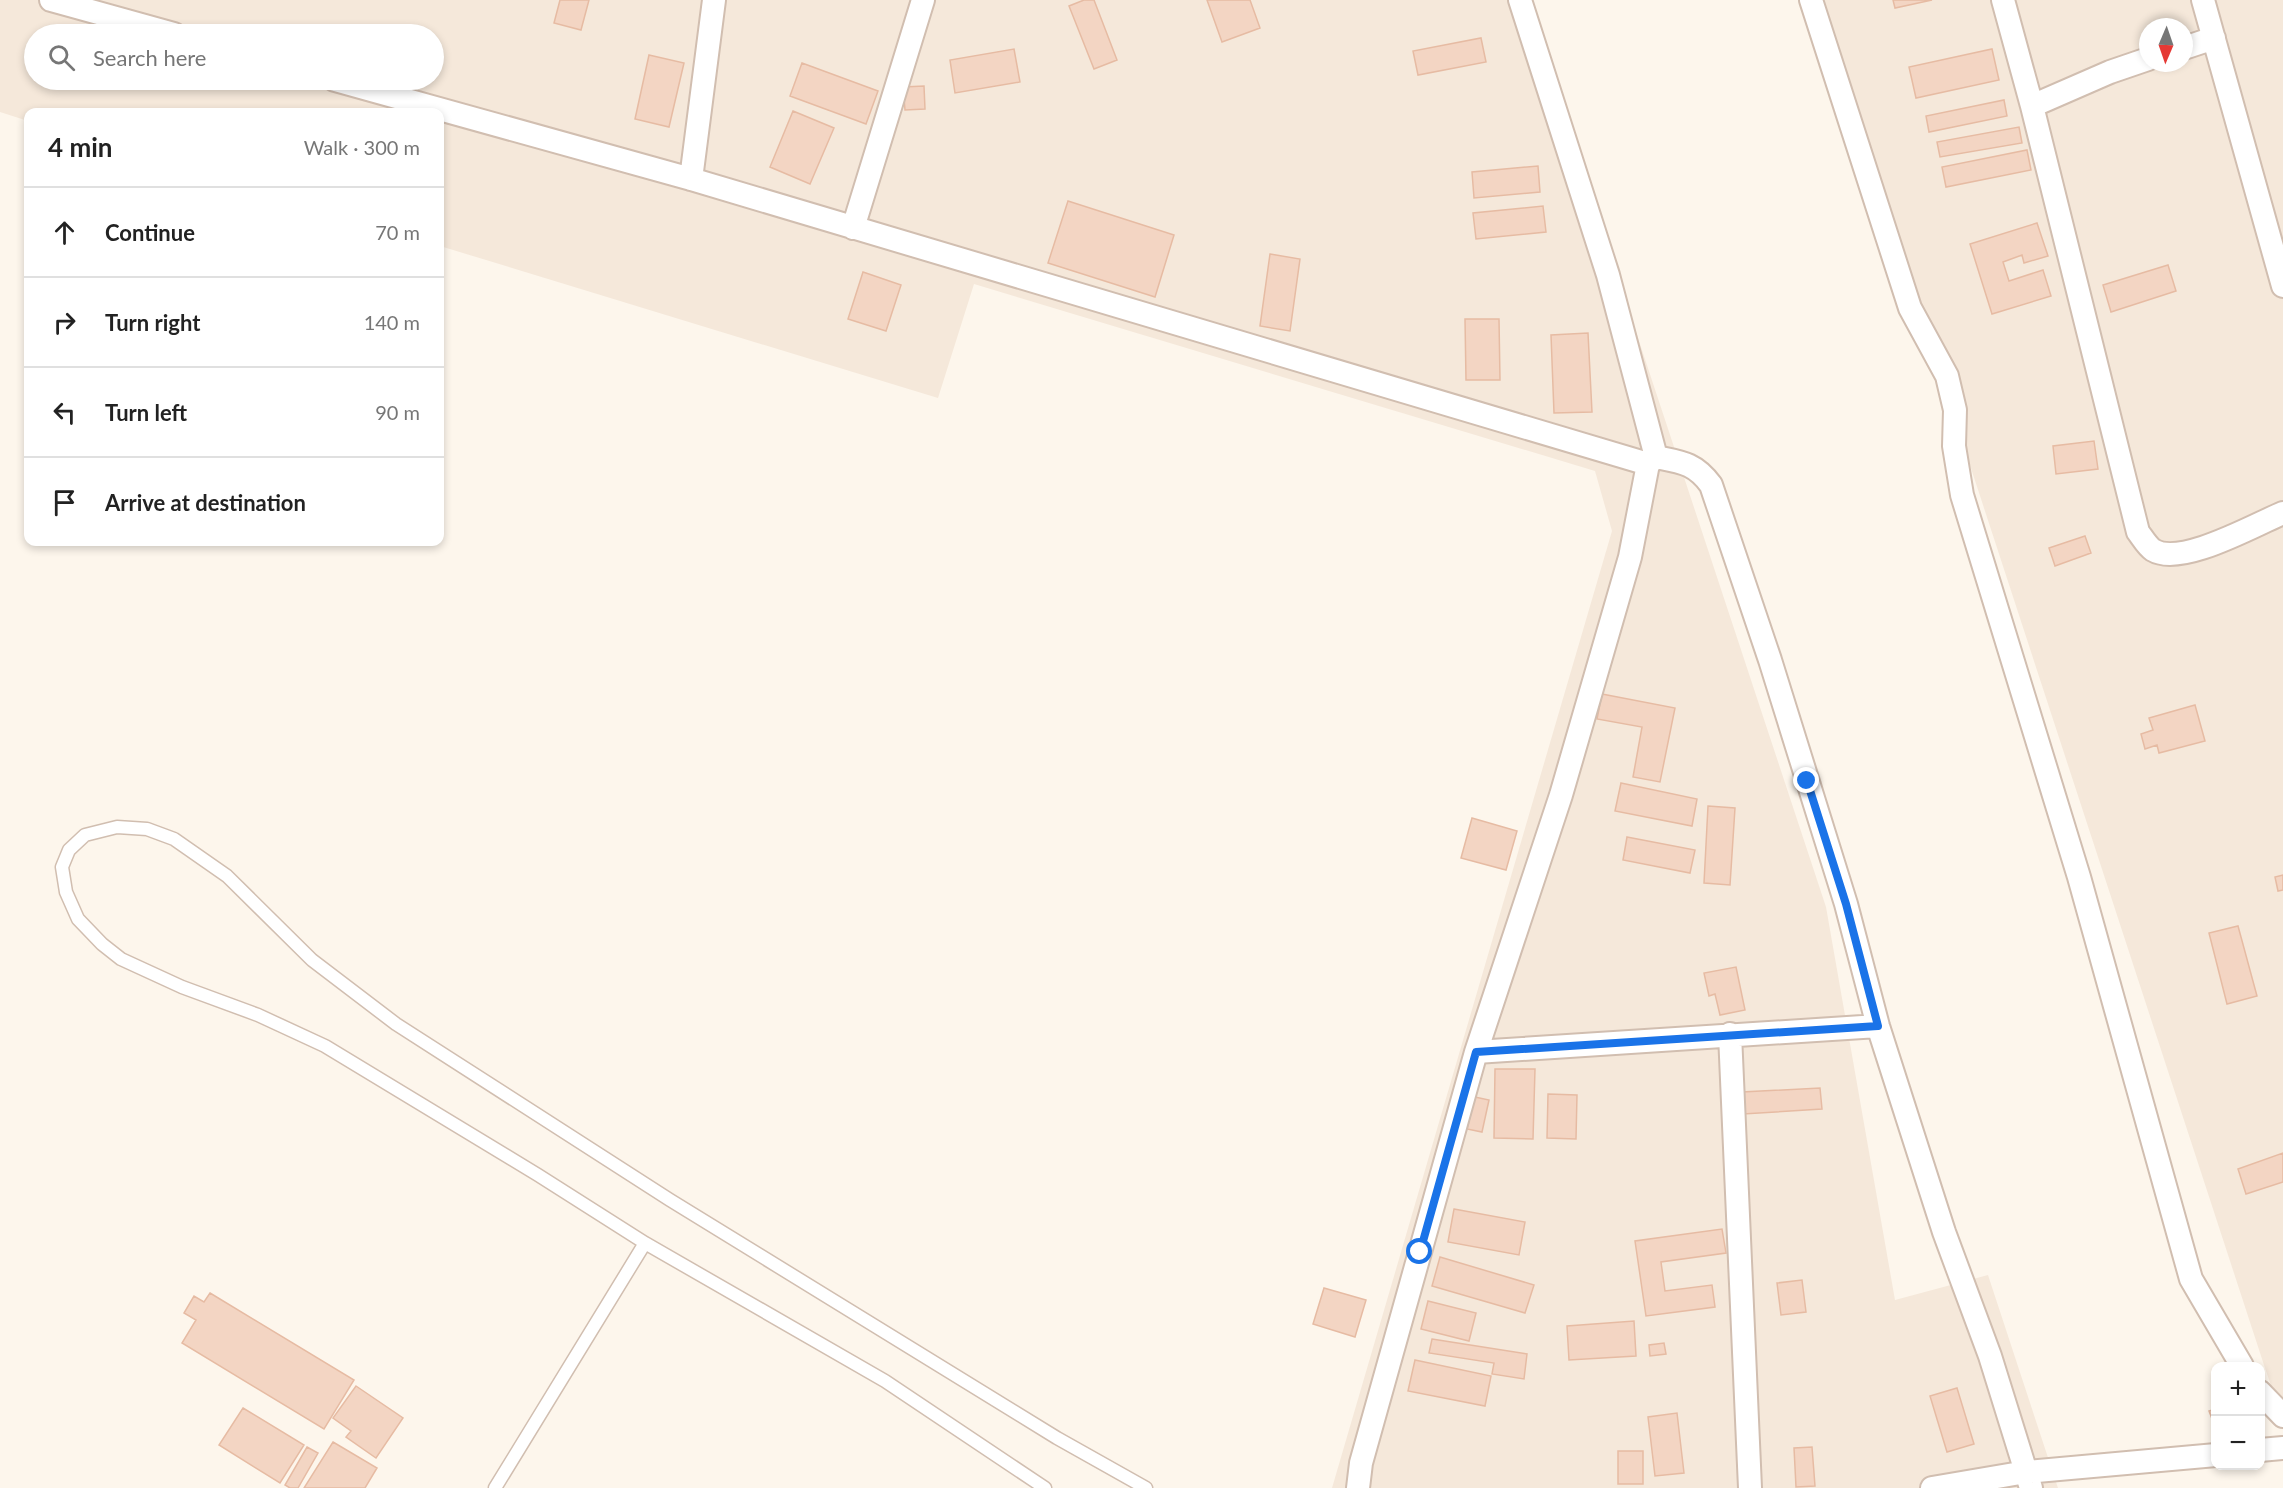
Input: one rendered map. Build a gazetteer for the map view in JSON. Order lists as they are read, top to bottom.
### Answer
{
  "north": "bottom",
  "page": {
    "search": "Search here",
    "heading": ["4 min", "Walk · 300 m"],
    "list": [
      ["Continue", "70 m"],
      ["Turn right", "140 m"],
      ["Turn left", "90 m"],
      "Arrive at destination"
    ],
    "map_buttons": ["+", "−"]
  }
}
